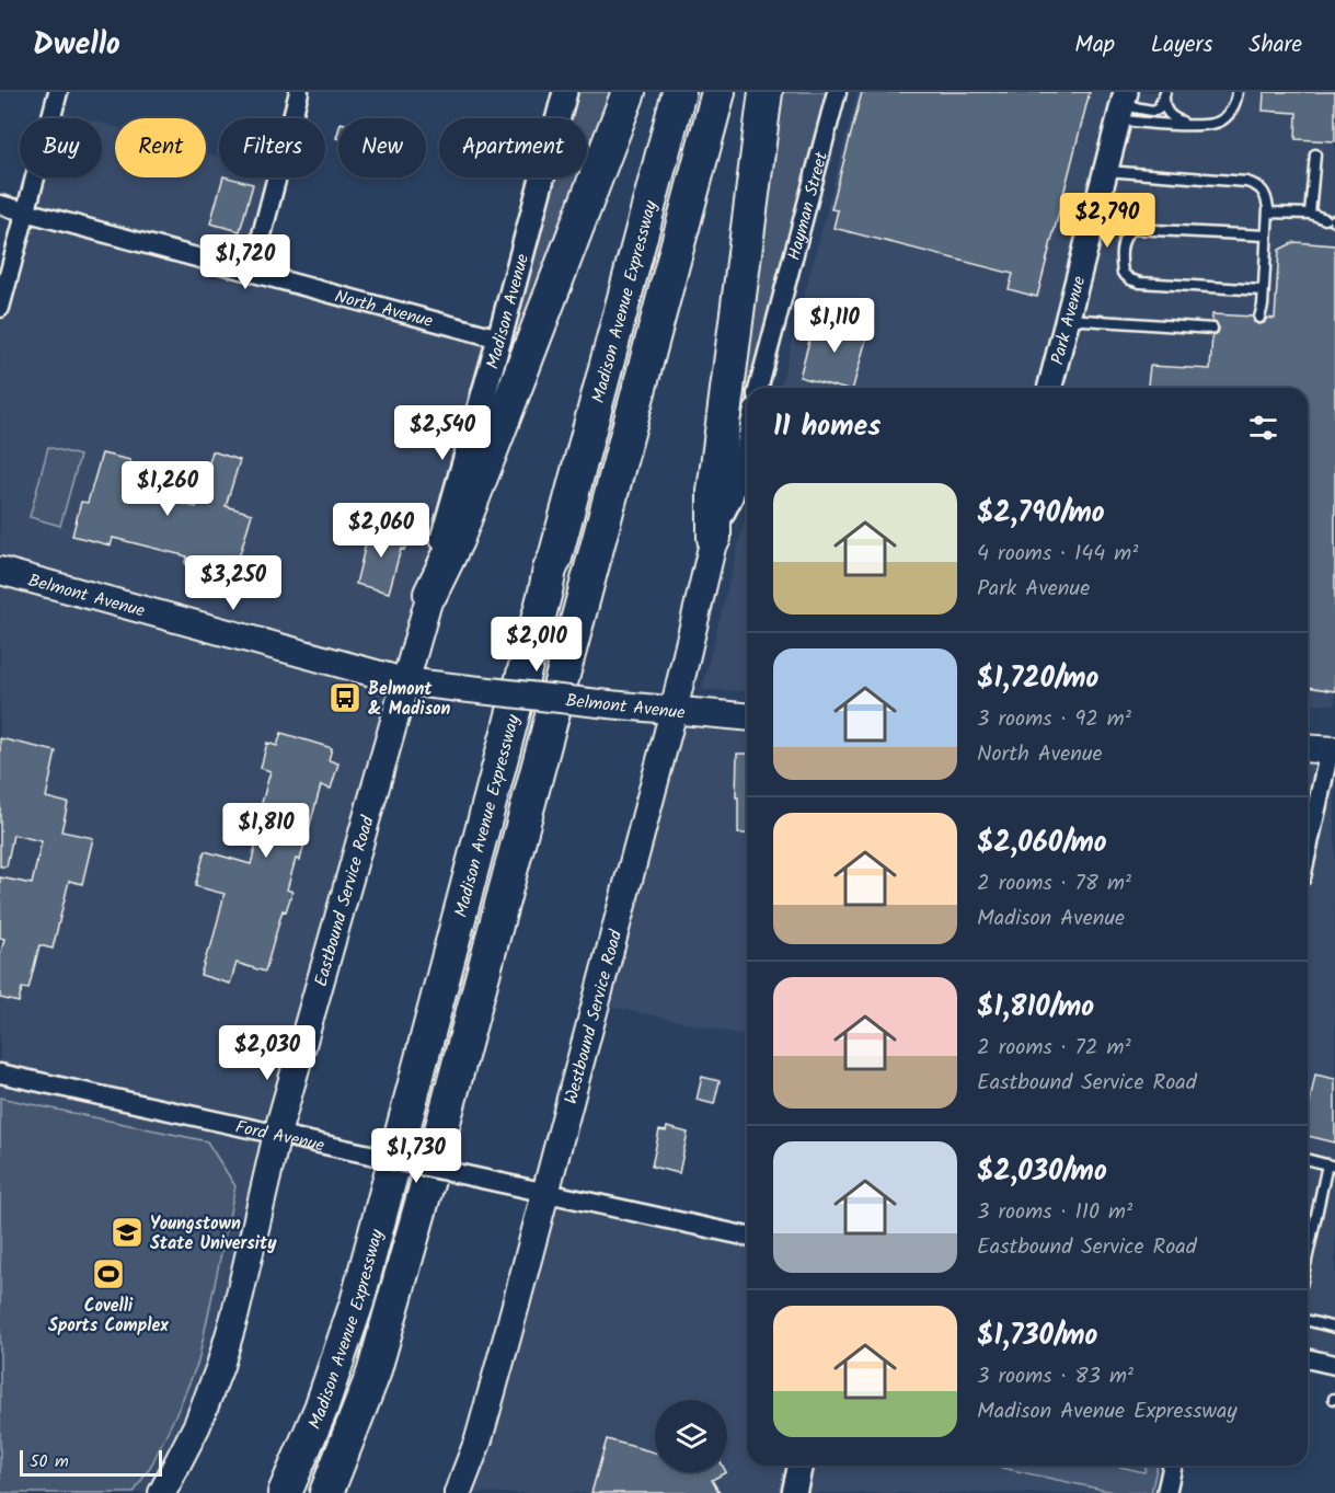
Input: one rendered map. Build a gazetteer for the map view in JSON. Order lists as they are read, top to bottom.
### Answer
{
  "streets": {
    "highway": ["Madison Avenue Expressway"],
    "main road": [
      "Madison Avenue",
      "Belmont Avenue",
      "Eastbound Service Road",
      "Westbound Service Road"
    ],
    "street": [
      "Hayman Street",
      "North Avenue",
      "Park Avenue",
      "Ford Avenue"
    ]
  },
  "crossings": [
    ["North Avenue", "Madison Avenue"],
    ["Madison Avenue", "Belmont Avenue"],
    ["Madison Avenue", "Eastbound Service Road"],
    ["Belmont Avenue", "Eastbound Service Road"],
    ["Belmont Avenue", "Westbound Service Road"],
    ["Eastbound Service Road", "Ford Avenue"],
    ["Westbound Service Road", "Ford Avenue"]
  ],
  "places": {
    "bus stop": ["Belmont & Madison"],
    "school or university": ["Youngstown State University"],
    "sports": ["Covelli Sports Complex"]
  },
  "scale_bar": "50 m",
  "page": {
    "header": "Dwello",
    "nav": ["Map", "Layers", "Share"],
    "chip": [
      "Buy",
      "Rent",
      "Filters",
      "New",
      "Apartment"
    ],
    "price": [
      "$2,790",
      "$1,720",
      "$1,110",
      "$2,540",
      "$1,260",
      "$2,060",
      "$3,250",
      "$2,010",
      "$1,810",
      "$2,030",
      "$1,730"
    ],
    "heading": "11 homes",
    "list": [
      {
        "name": "$2,790/mo",
        "note": "4 rooms · 144 m² · Park Avenue"
      },
      {
        "name": "$1,720/mo",
        "note": "3 rooms · 92 m² · North Avenue"
      },
      {
        "name": "$2,060/mo",
        "note": "2 rooms · 78 m² · Madison Avenue"
      },
      {
        "name": "$1,810/mo",
        "note": "2 rooms · 72 m² · Eastbound Service Road"
      },
      {
        "name": "$2,030/mo",
        "note": "3 rooms · 110 m² · Eastbound Service Road"
      },
      {
        "name": "$1,730/mo",
        "note": "3 rooms · 83 m² · Madison Avenue Expressway"
      }
    ],
    "scale": "50 m"
  }
}
